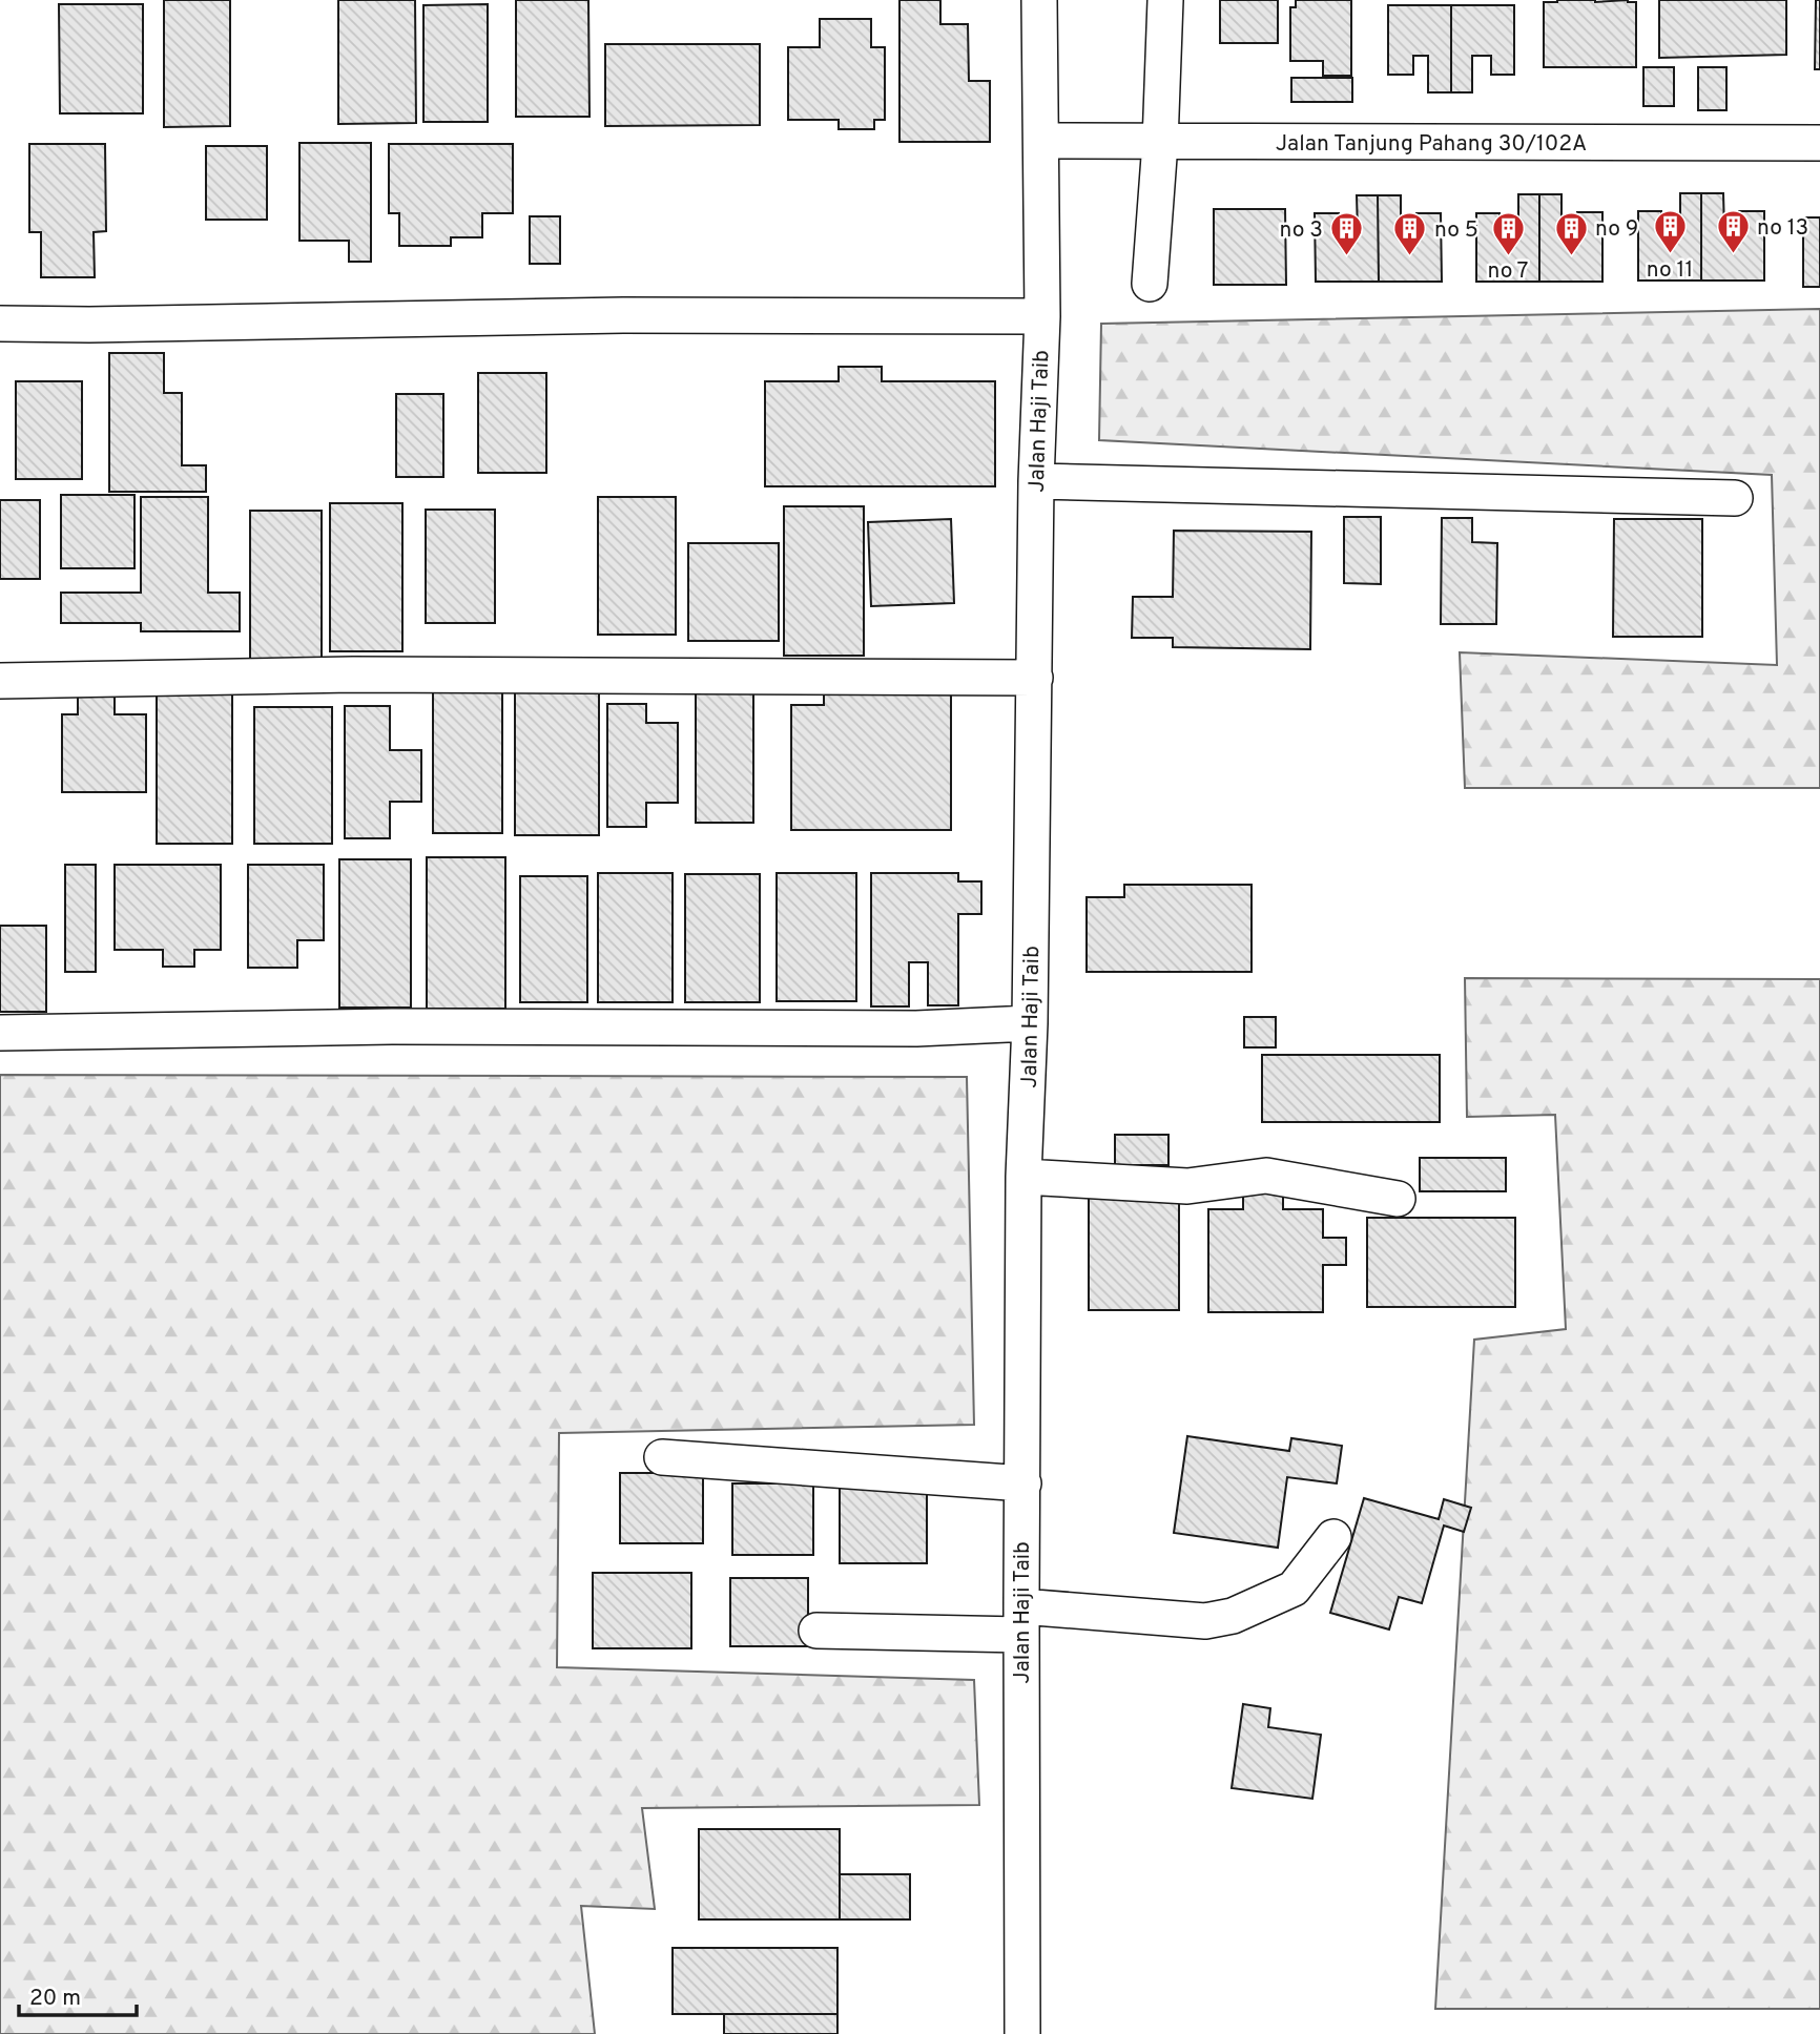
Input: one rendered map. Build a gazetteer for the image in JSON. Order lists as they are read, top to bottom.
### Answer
{
  "streets": {
    "street": ["Jalan Tanjung Pahang 30/102A", "Jalan Haji Taib"]
  },
  "crossings": [
    ["Jalan Tanjung Pahang 30/102A", "Jalan Haji Taib"]
  ],
  "places": {
    "building": [
      "no 11",
      "no 13",
      "no 7",
      "no 9",
      "no 3",
      "no 5"
    ]
  },
  "scale_bar": "20 m"
}
